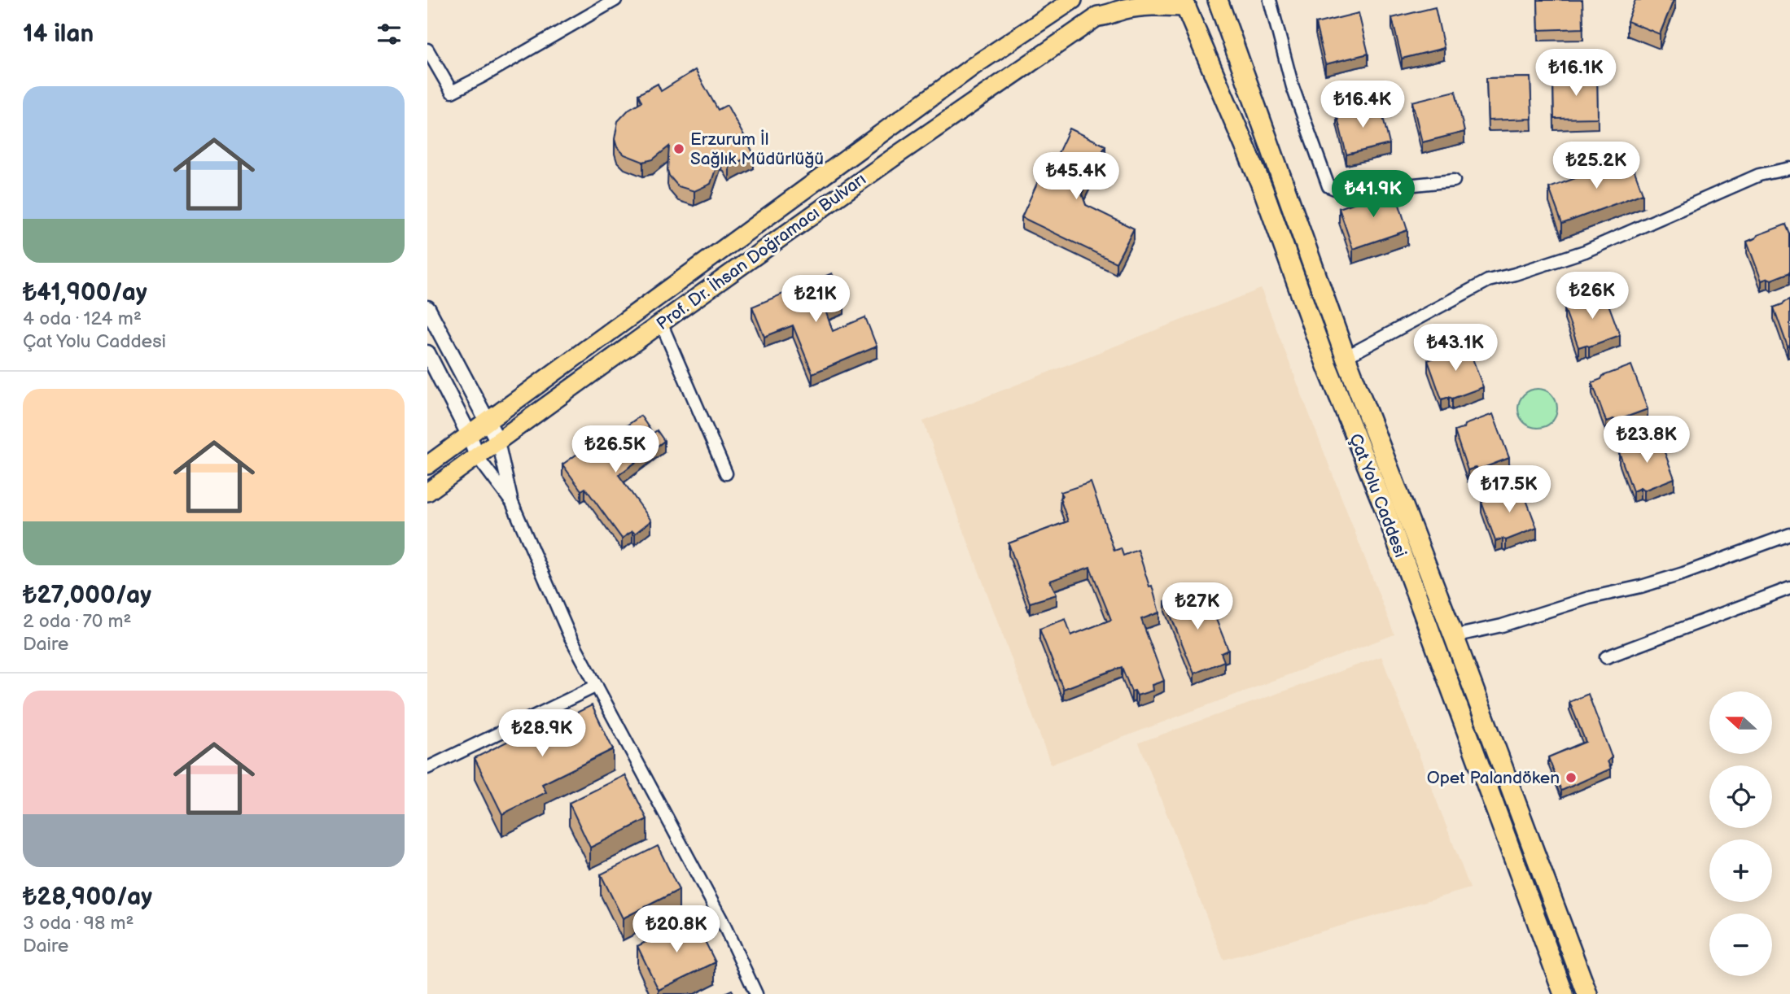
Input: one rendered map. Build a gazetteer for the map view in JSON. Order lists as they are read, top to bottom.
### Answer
{
  "streets": {
    "highway": ["Çat Yolu Caddesi"],
    "main road": ["Prof. Dr. İhsan Doğramacı Bulvarı"]
  },
  "places": ["Erzurum İl Sağlık Müdürlüğü", "Opet Palandöken"],
  "north": "left",
  "page": {
    "heading": "14 ilan",
    "price": [
      "₺16.1K",
      "₺16.4K",
      "₺25.2K",
      "₺45.4K",
      "₺41.9K",
      "₺26K",
      "₺21K",
      "₺43.1K",
      "₺23.8K",
      "₺26.5K",
      "₺17.5K",
      "₺27K",
      "₺28.9K",
      "₺20.8K"
    ],
    "list": [
      {
        "name": "₺41,900/ay",
        "note": "4 oda · 124 m² · Çat Yolu Caddesi"
      },
      {
        "name": "₺27,000/ay",
        "note": "2 oda · 70 m² · Daire"
      },
      {
        "name": "₺28,900/ay",
        "note": "3 oda · 98 m² · Daire"
      }
    ],
    "map_buttons": ["+", "−"]
  }
}
